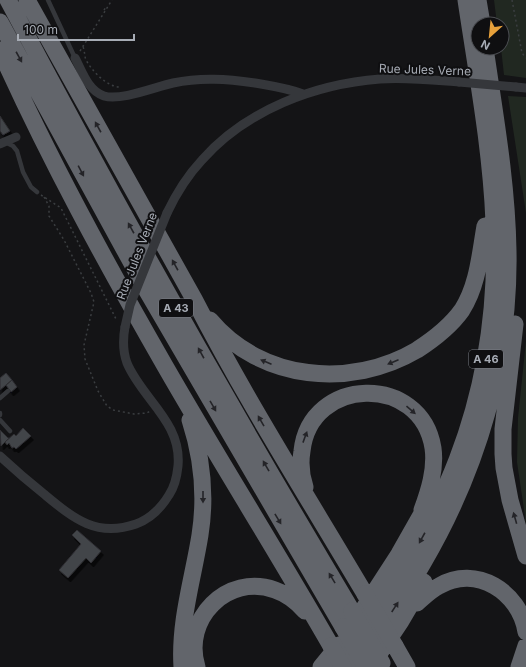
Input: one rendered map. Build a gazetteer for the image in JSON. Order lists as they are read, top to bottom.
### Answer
{
  "streets": {
    "highway": ["A 43", "A 46"],
    "street": ["Rue Jules Verne"]
  },
  "crossings": [
    ["A 43", "A 46"]
  ],
  "scale_bar": "100 m",
  "north": "bottom left"
}
